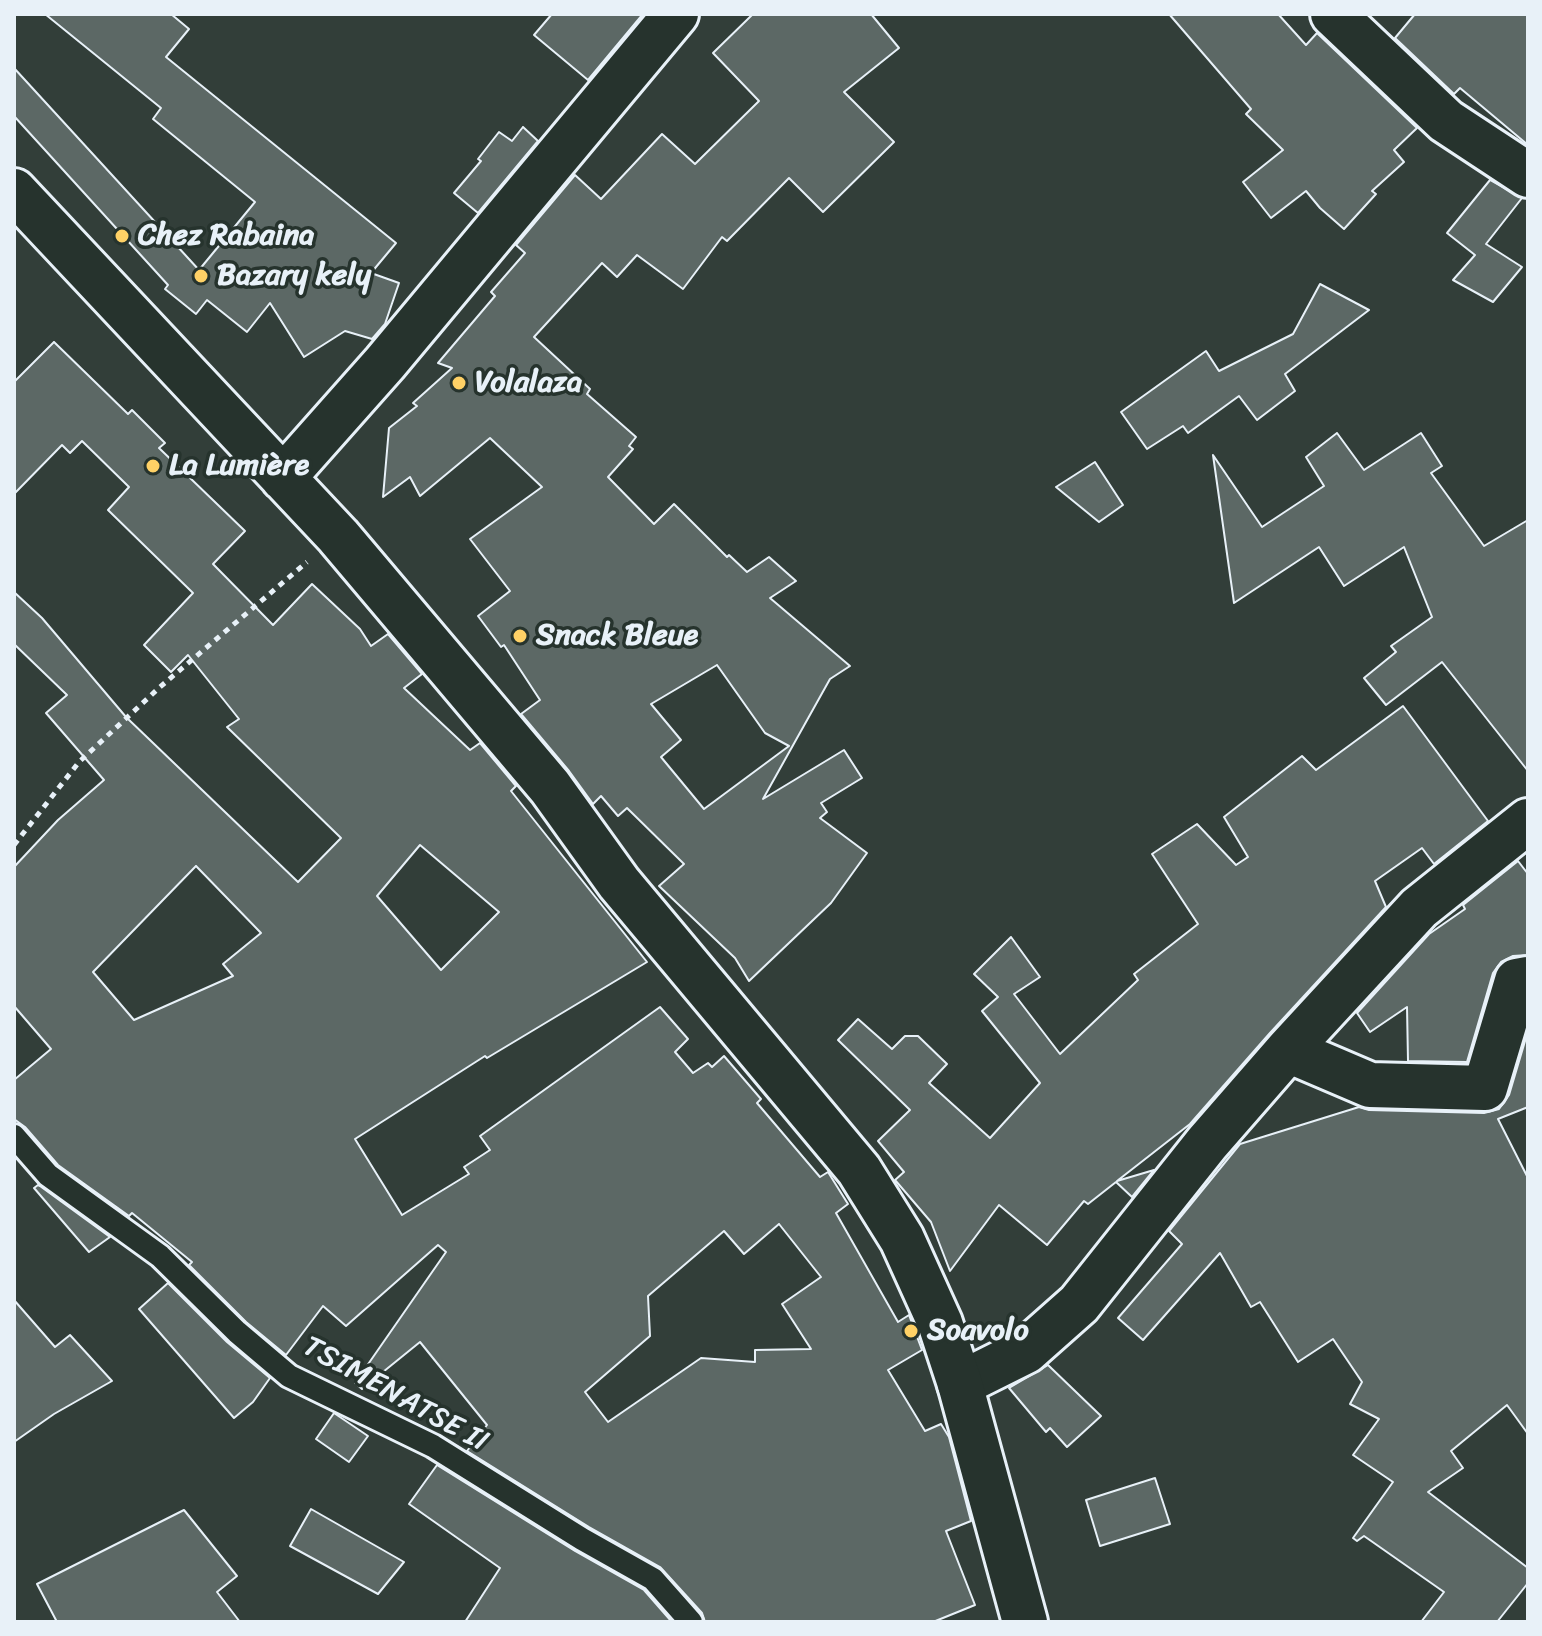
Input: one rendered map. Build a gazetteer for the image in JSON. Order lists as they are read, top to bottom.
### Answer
{
  "streets": {
    "lane": ["TSIMENATSE II"]
  },
  "places": [
    "Chez Rabaina",
    "Bazary kely",
    "Volalaza",
    "La Lumière",
    "Snack Bleue",
    "Soavolo"
  ]
}
